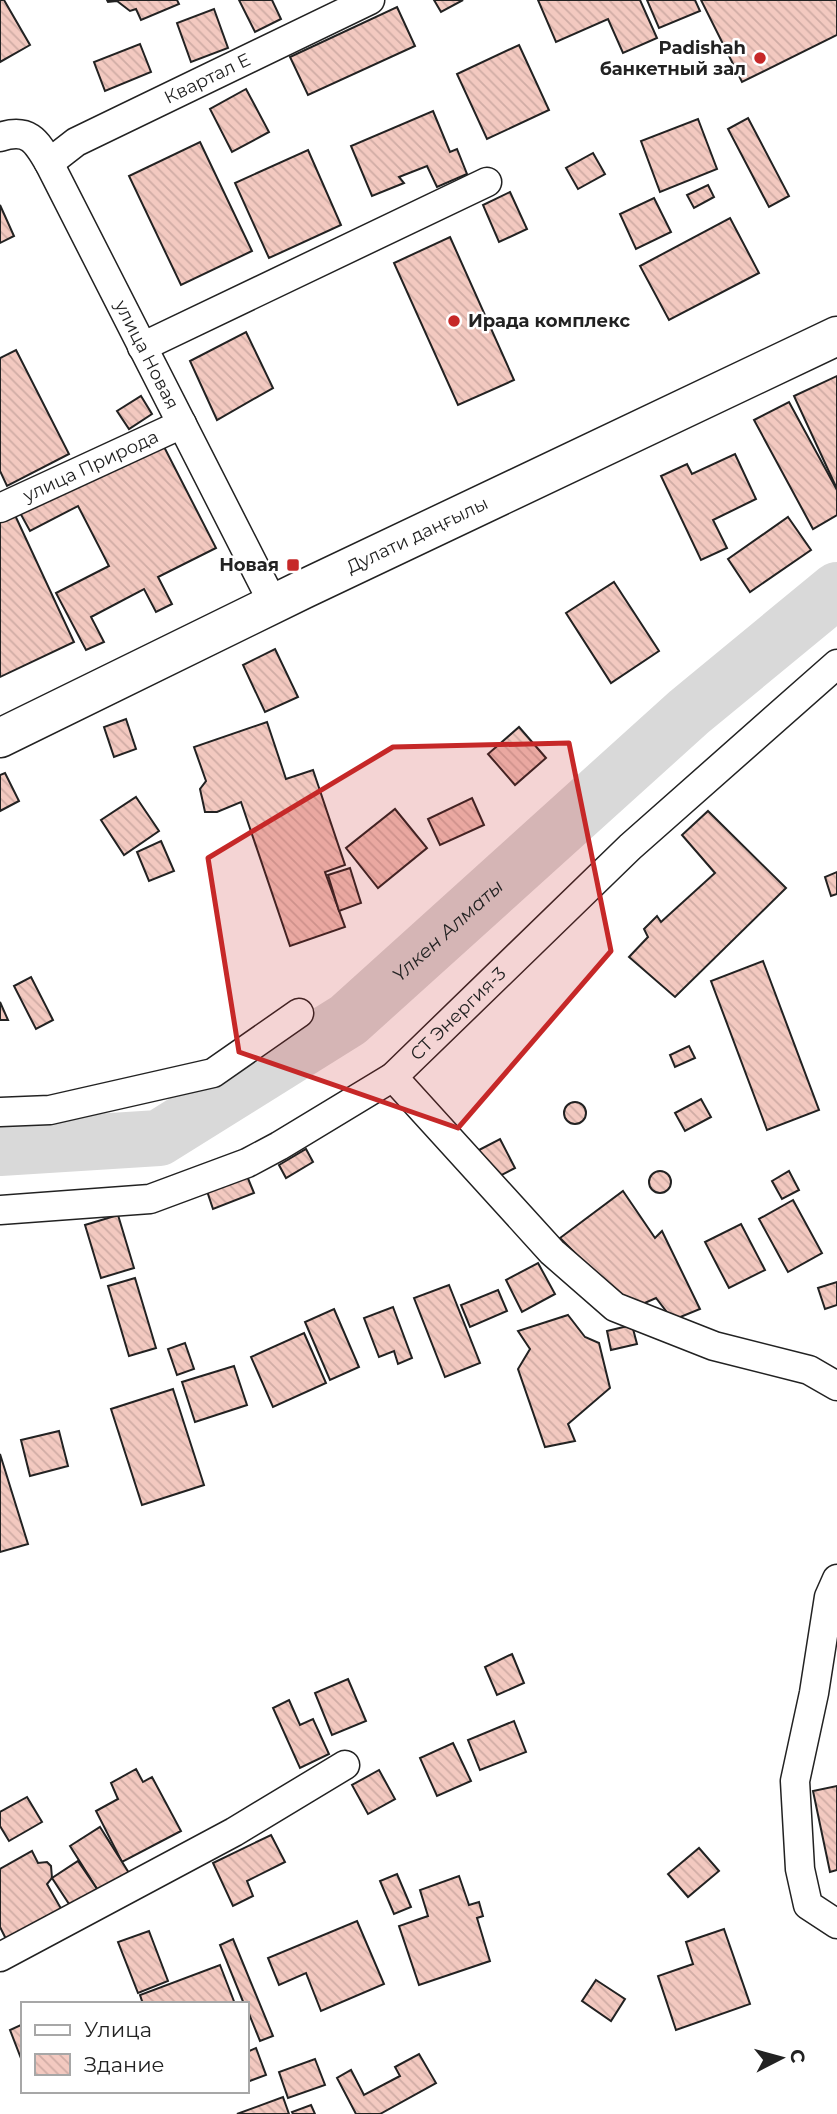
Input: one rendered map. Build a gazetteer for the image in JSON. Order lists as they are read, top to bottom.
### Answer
{
  "streets": {
    "main road": ["Дулати даңғылы"],
    "street": [
      "Квартал Е",
      "улица Новая",
      "улица Природа",
      "СТ Энергия-3"
    ]
  },
  "crossings": [
    ["Квартал Е", "улица Новая"],
    ["улица Новая", "улица Природа"],
    ["улица Новая", "Дулати даңғылы"]
  ],
  "water": ["Үлкен Алматы"],
  "places": {
    "other": ["Padishah банкетный зал", "Ирада комплекс"],
    "transit": ["Новая"]
  },
  "legend": ["Улица", "Здание"],
  "north": "right"
}
